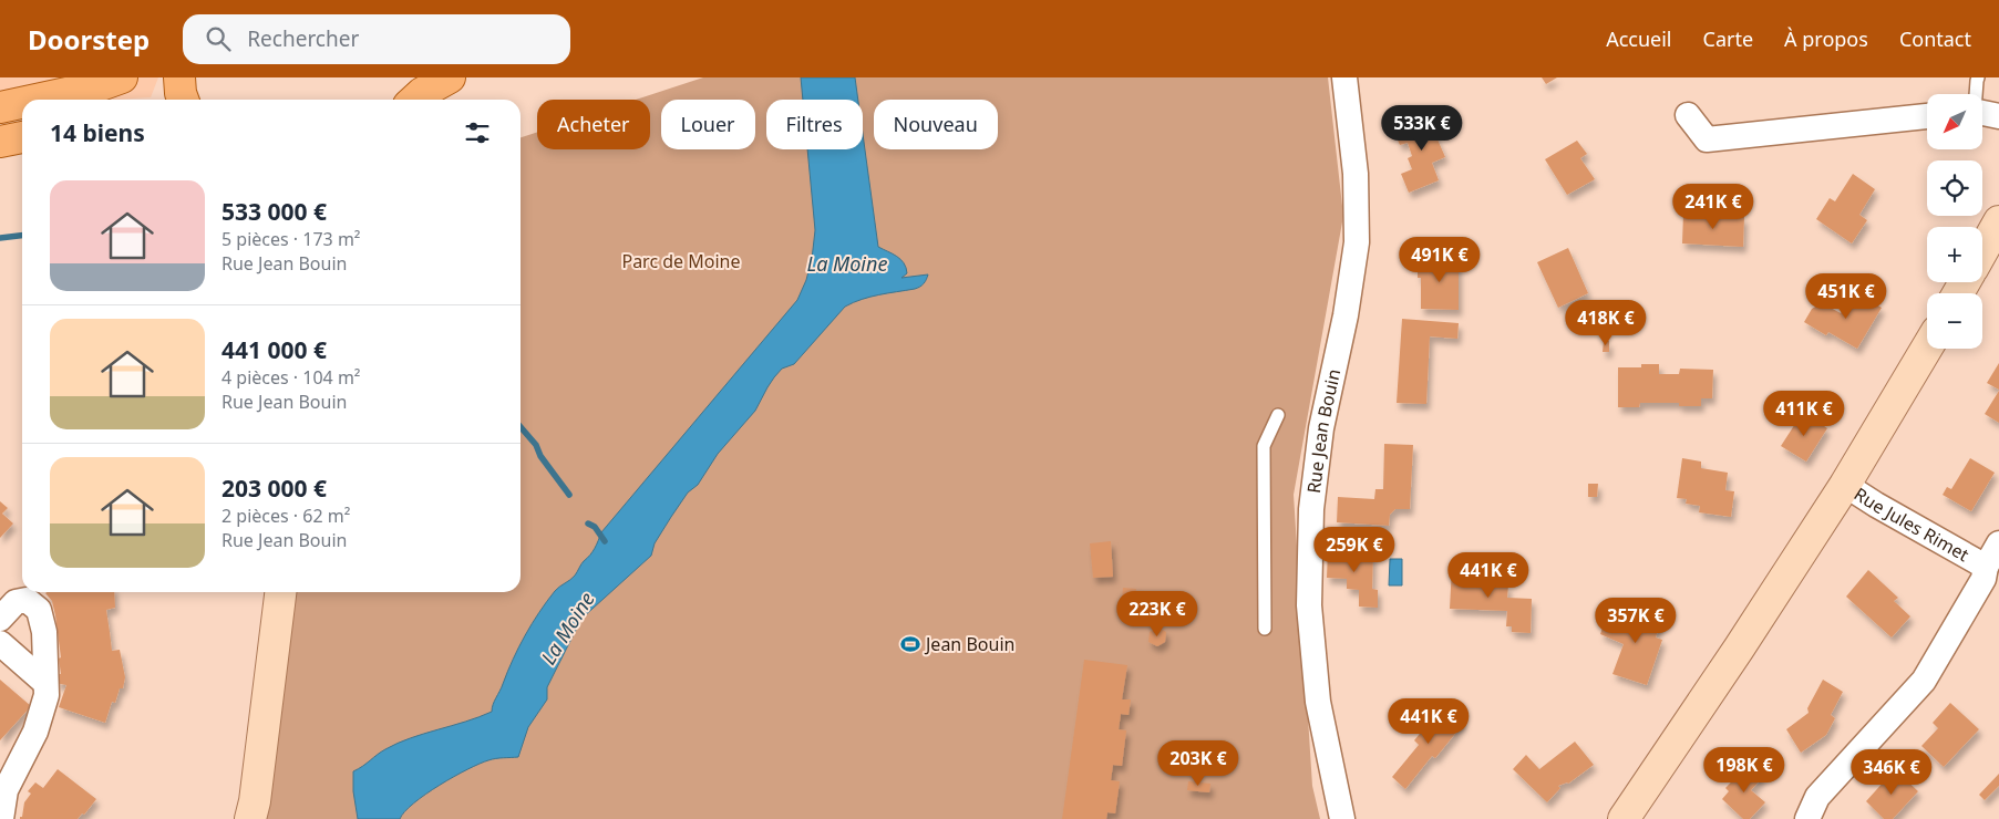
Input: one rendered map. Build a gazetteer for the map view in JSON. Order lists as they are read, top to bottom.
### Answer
{
  "streets": {
    "street": ["Rue Jean Bouin", "Rue Jules Rimet"]
  },
  "water": ["La Moine"],
  "parks": ["Parc de Moine"],
  "places": {
    "sports": ["Jean Bouin"]
  },
  "north": "bottom left",
  "page": {
    "header": "Doorstep",
    "search": "Rechercher",
    "nav": [
      "Accueil",
      "Carte",
      "À propos",
      "Contact"
    ],
    "map_buttons": ["+", "−"],
    "chip": [
      "Acheter",
      "Louer",
      "Filtres",
      "Nouveau"
    ],
    "heading": "14 biens",
    "price": [
      "533K €",
      "241K €",
      "491K €",
      "451K €",
      "418K €",
      "411K €",
      "259K €",
      "441K €",
      "223K €",
      "357K €",
      "441K €",
      "203K €",
      "198K €",
      "346K €"
    ],
    "list": [
      {
        "name": "533 000 €",
        "note": "5 pièces · 173 m² · Rue Jean Bouin"
      },
      {
        "name": "441 000 €",
        "note": "4 pièces · 104 m² · Rue Jean Bouin"
      },
      {
        "name": "203 000 €",
        "note": "2 pièces · 62 m² · Rue Jean Bouin"
      }
    ]
  }
}
